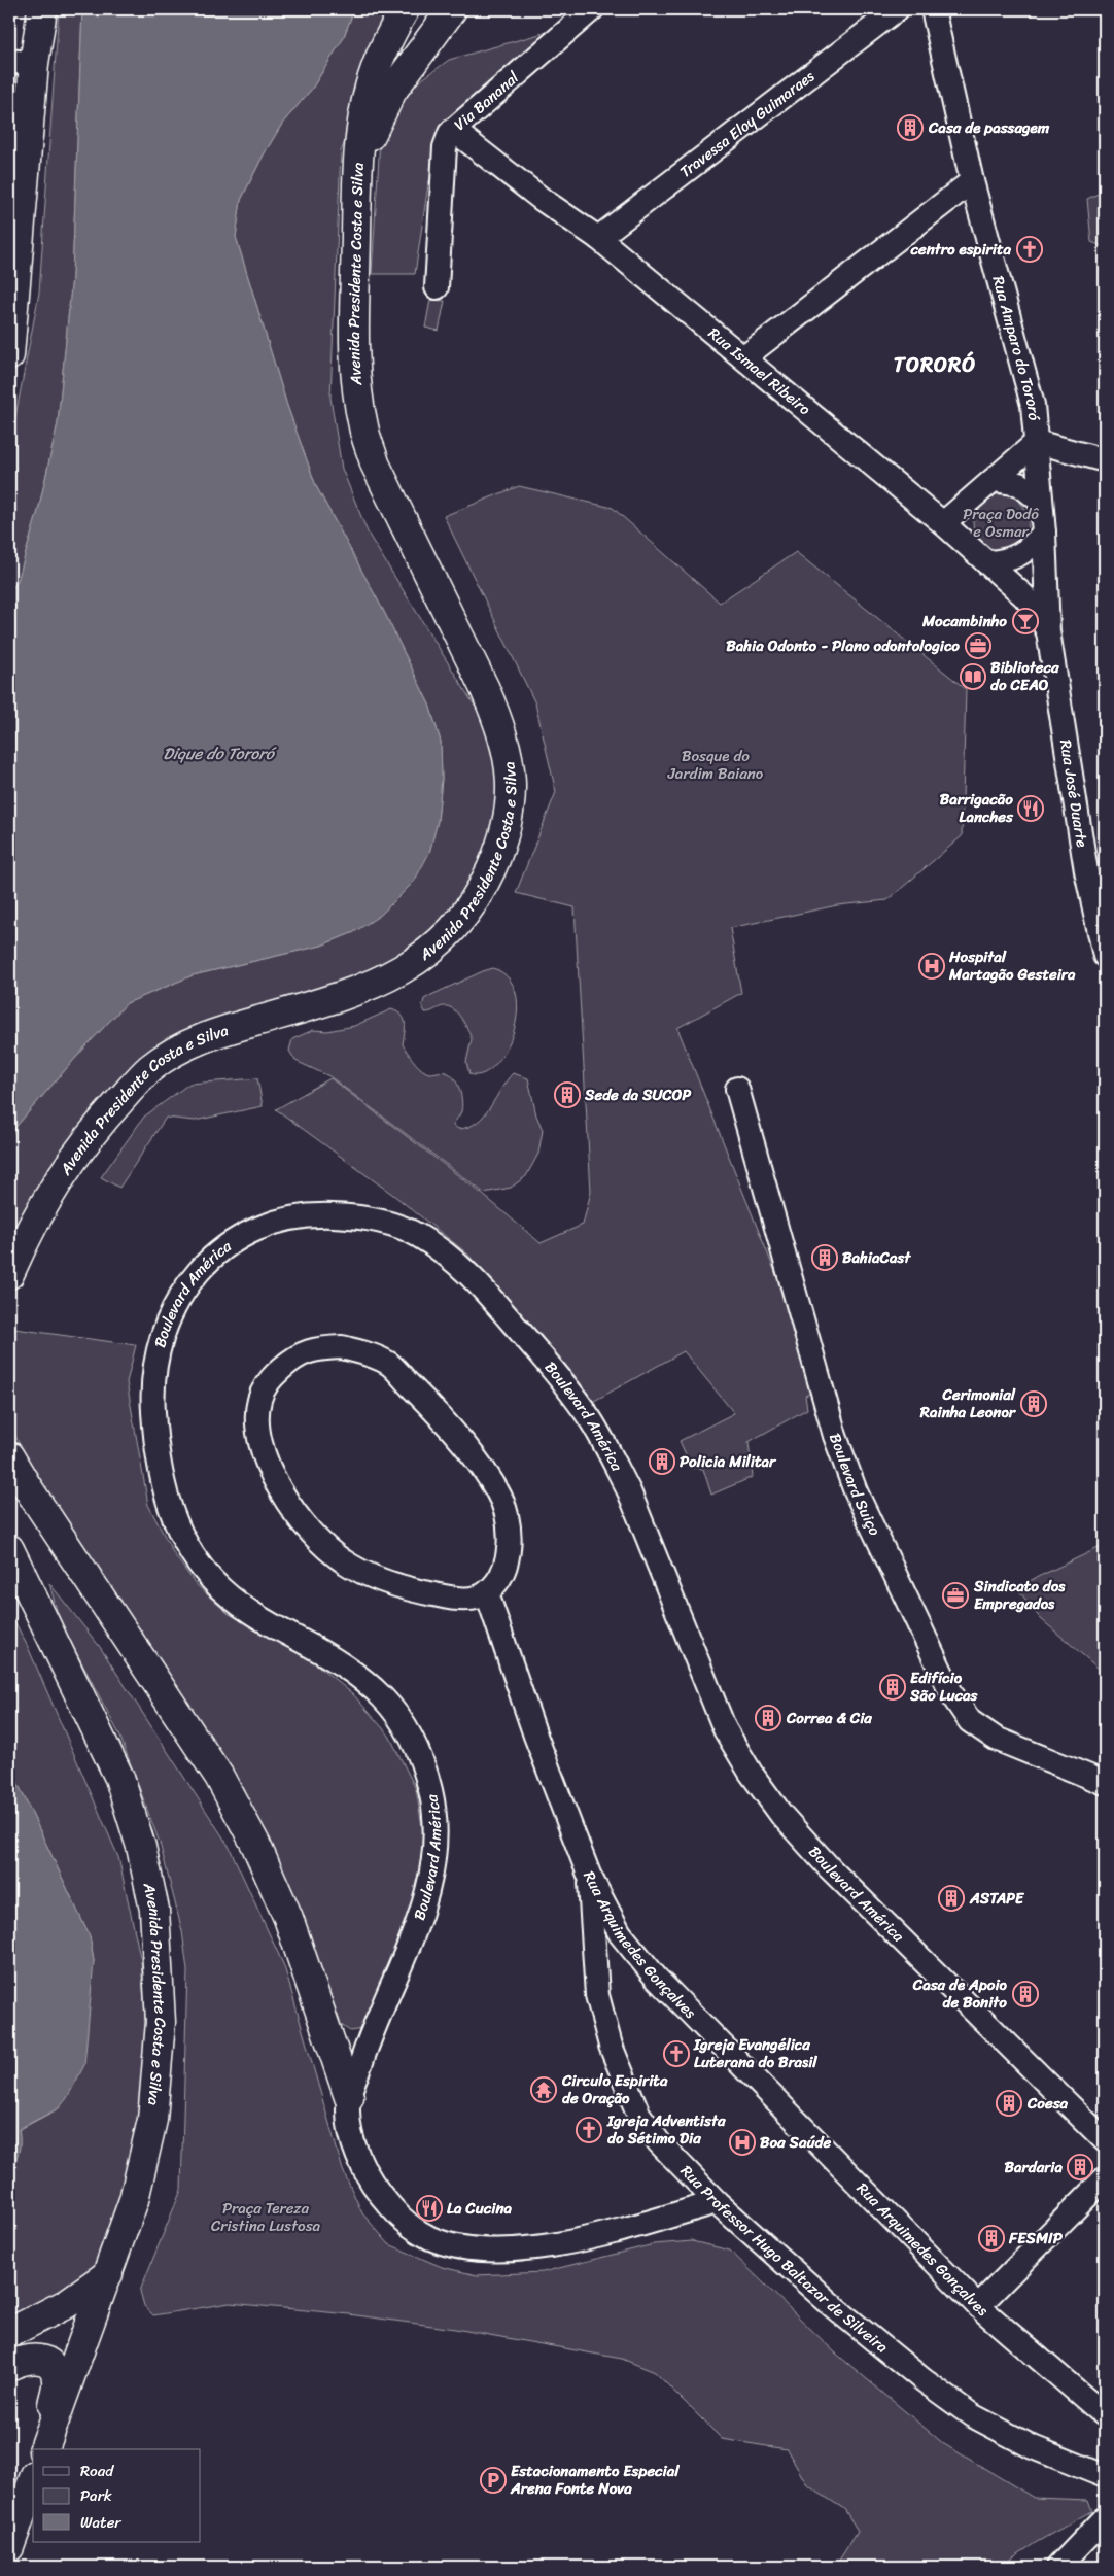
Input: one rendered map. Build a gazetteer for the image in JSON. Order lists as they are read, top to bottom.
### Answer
{
  "streets": {
    "main road": ["Avenida Presidente Costa e Silva"],
    "street": [
      "Via Bananal",
      "Travessa Eloy Guimaraes",
      "Rua Amparo do Tororó",
      "Rua Ismael Ribeiro",
      "Rua José Duarte",
      "Boulevard América",
      "Boulevard Suiço",
      "Rua Arquimedes Gonçalves",
      "Rua Professor Hugo Baltazar de Silveira"
    ]
  },
  "crossings": [
    ["Via Bananal", "Rua Ismael Ribeiro"],
    ["Travessa Eloy Guimaraes", "Rua Ismael Ribeiro"],
    ["Rua Amparo do Tororó", "Rua Ismael Ribeiro"],
    ["Rua Amparo do Tororó", "Rua José Duarte"],
    ["Rua Ismael Ribeiro", "Rua José Duarte"],
    ["Boulevard América", "Rua Professor Hugo Baltazar de Silveira"],
    ["Rua Arquimedes Gonçalves", "Rua Professor Hugo Baltazar de Silveira"]
  ],
  "districts": ["TORORÓ"],
  "water": ["Dique do Tororó"],
  "parks": ["Praça Dodô e Osmar", "Bosque do Jardim Baiano", "Praça Tereza Cristina Lustosa"],
  "places": {
    "building": [
      "Casa de passagem",
      "Sede da SUCOP",
      "BahiaCast",
      "Cerimonial Rainha Leonor",
      "Policia Militar",
      "Edifício São Lucas",
      "Correa & Cia",
      "ASTAPE",
      "Casa de Apoio de Bonito",
      "Coesa",
      "Bardaria",
      "FESMIP"
    ],
    "church": ["centro espirita", "Igreja Evangélica Luterana do Brasil", "Igreja Adventista do Sétimo Dia"],
    "bar": ["Mocambinho"],
    "office": ["Bahia Odonto - Plano odontologico", "Sindicato dos Empregados"],
    "library": ["Biblioteca do CEAO"],
    "restaurant": ["Barrigacão Lanches", "La Cucina"],
    "hospital": ["Hospital Martagão Gesteira", "Boa Saúde"],
    "temple": ["Circulo Espirita de Oração"],
    "parking": ["Estacionamento Especial Arena Fonte Nova"]
  },
  "legend": ["Road", "Park", "Water"]
}
